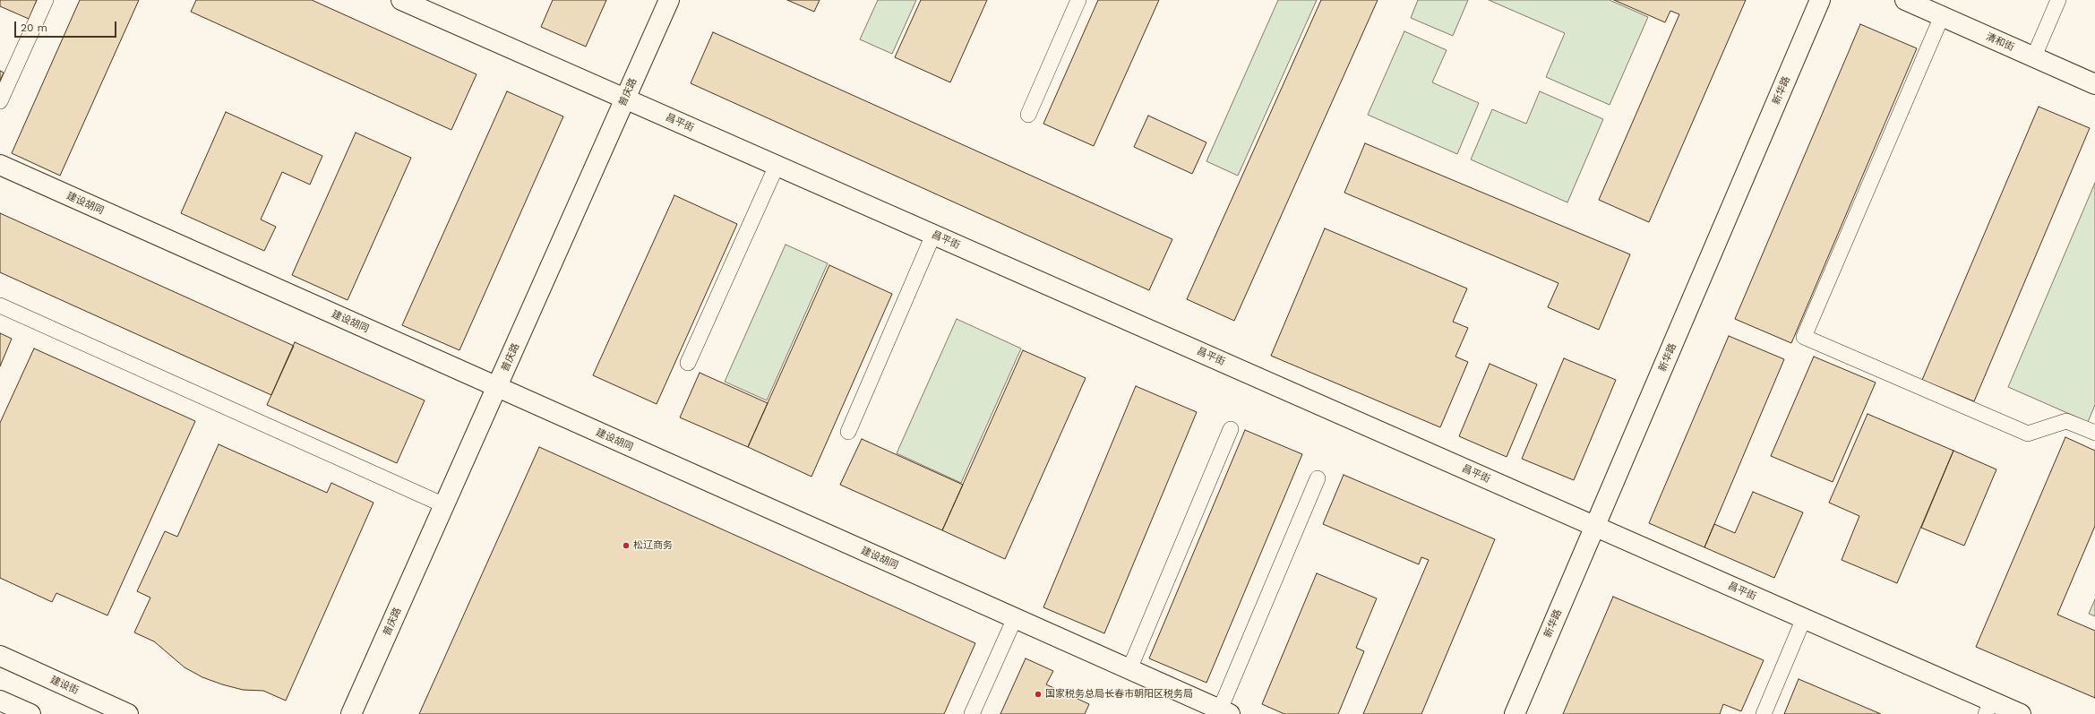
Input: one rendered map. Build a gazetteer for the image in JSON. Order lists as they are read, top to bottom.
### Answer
{
  "streets": {
    "street": [
      "清和街",
      "新华路",
      "普庆路",
      "昌平街",
      "建设胡同",
      "建设街"
    ]
  },
  "crossings": [
    ["新华路", "昌平街"],
    ["普庆路", "昌平街"],
    ["普庆路", "建设胡同"]
  ],
  "places": ["松辽商务", "国家税务总局长春市朝阳区税务局"],
  "scale_bar": "20 m"
}
